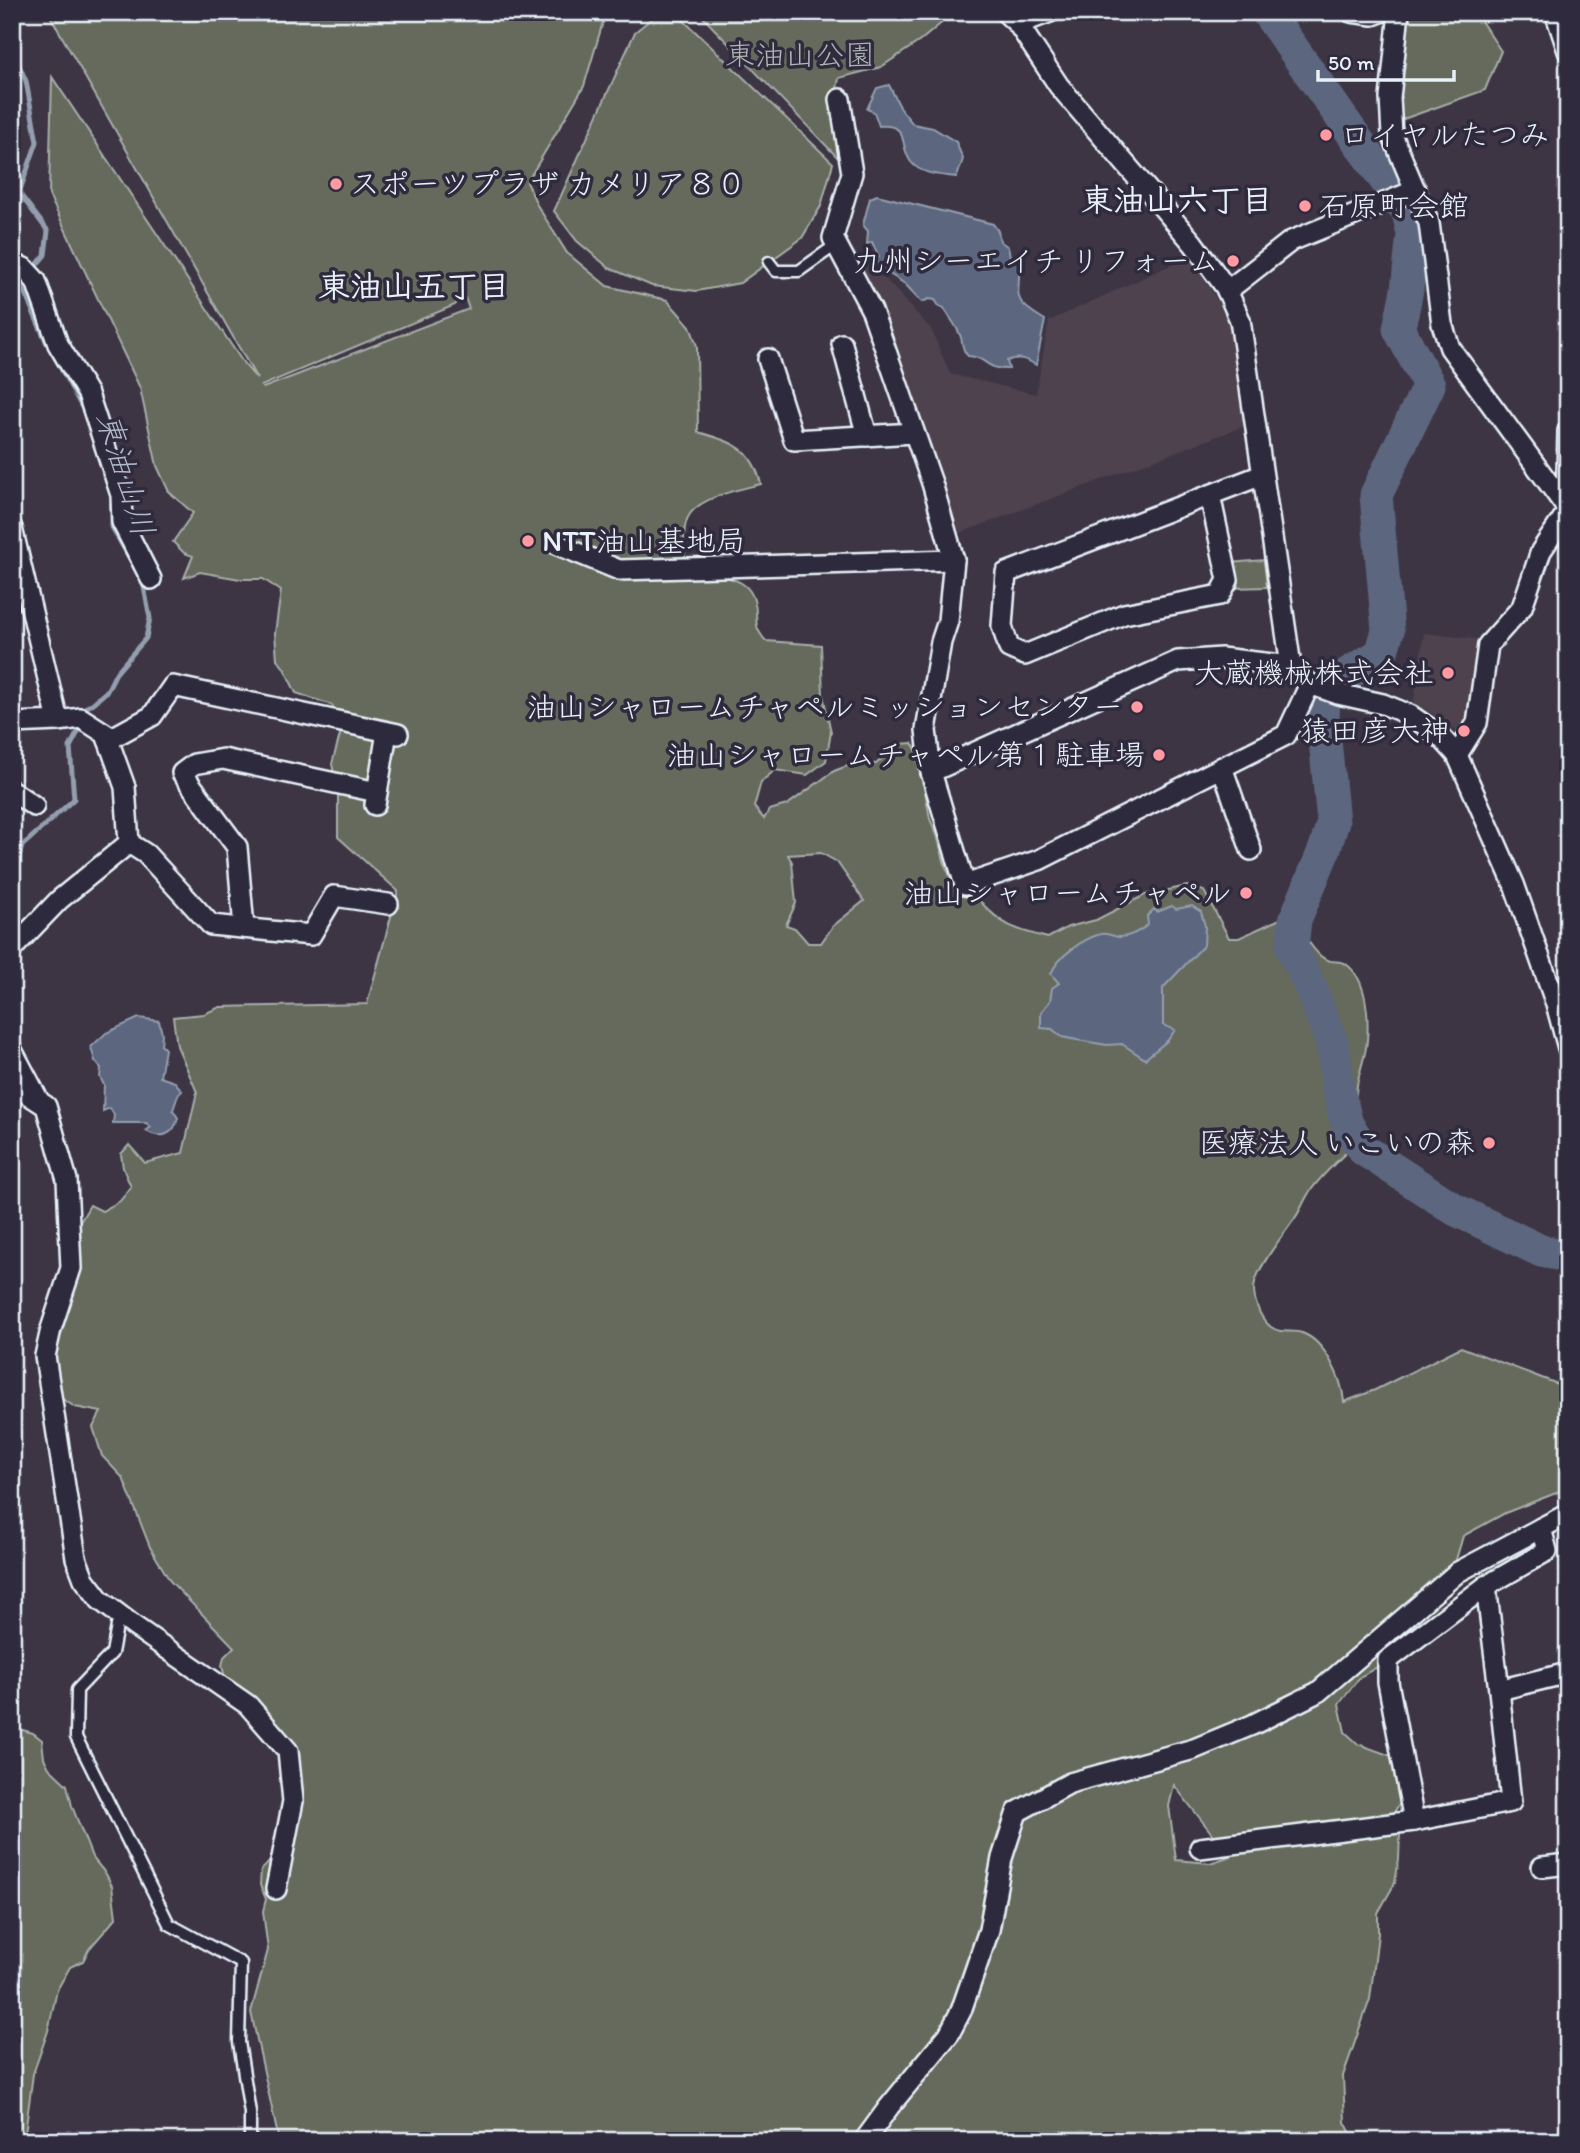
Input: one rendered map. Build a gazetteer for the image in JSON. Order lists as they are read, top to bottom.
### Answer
{
  "districts": ["東油山六丁目", "東油山五丁目"],
  "water": ["東油山川"],
  "parks": ["東油山公園"],
  "places": [
    "ロイヤルたつみ",
    "スポーツプラザ カメリア８０",
    "石原町会館",
    "九州シーエイチ リフォーム",
    "NTT油山基地局",
    "大蔵機械株式会社",
    "油山シャロームチャペルミッションセンター",
    "猿田彦大神",
    "油山シャロームチャペル第１駐車場",
    "油山シャロームチャペル",
    "医療法人 いこいの森"
  ],
  "scale_bar": "50 m"
}
